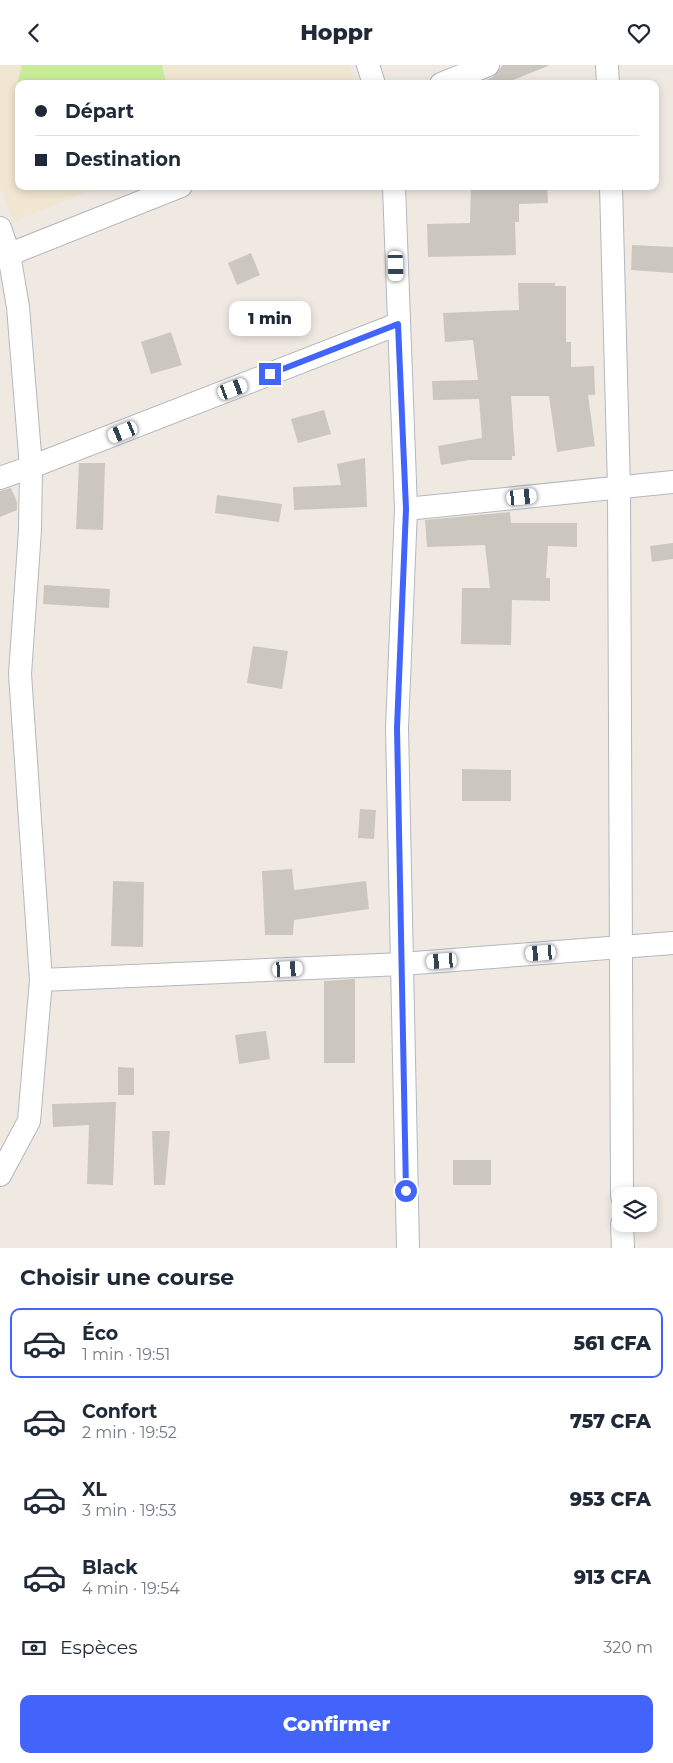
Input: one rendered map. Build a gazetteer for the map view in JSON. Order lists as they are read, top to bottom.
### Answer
{
  "page": {
    "header": "Hoppr",
    "banner": ["Départ", "Destination"],
    "bubble": "1 min",
    "heading": "Choisir une course",
    "list": [
      {
        "name": "Éco",
        "note": "1 min · 19:51",
        "value": "561 CFA"
      },
      {
        "name": "Confort",
        "note": "2 min · 19:52",
        "value": "757 CFA"
      },
      {
        "name": "XL",
        "note": "3 min · 19:53",
        "value": "953 CFA"
      },
      {
        "name": "Black",
        "note": "4 min · 19:54",
        "value": "913 CFA"
      }
    ],
    "pay": ["Espèces", "320 m"],
    "buttons": "Confirmer"
  }
}
